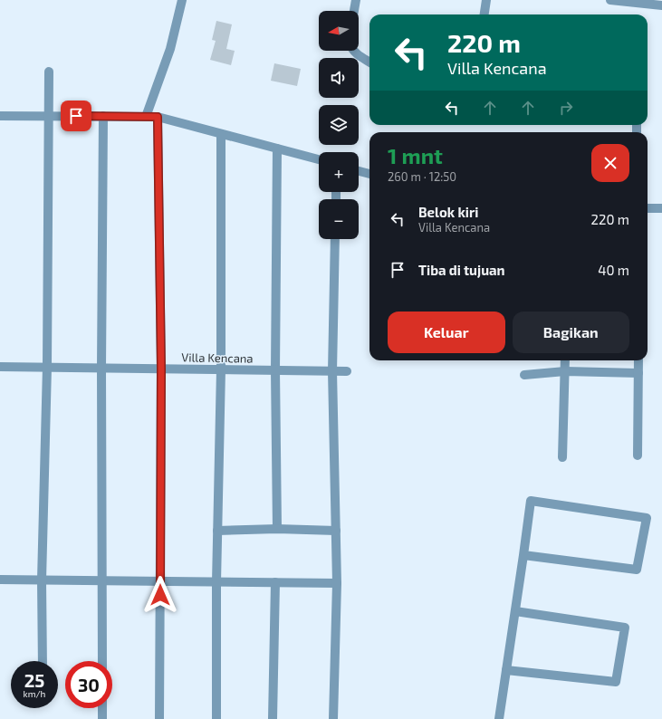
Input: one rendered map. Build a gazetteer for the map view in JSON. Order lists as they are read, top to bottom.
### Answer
{
  "streets": {
    "street": ["Villa Kencana"]
  },
  "north": "left",
  "page": {
    "map_buttons": ["+", "−"],
    "turn": ["220 m", "Villa Kencana"],
    "heading": ["1 mnt", "260 m · 12:50"],
    "list": [
      {
        "name": "Belok kiri",
        "note": "Villa Kencana",
        "value": "220 m"
      },
      {
        "name": "Tiba di tujuan",
        "value": "40 m"
      }
    ],
    "buttons": ["Keluar", "Bagikan"],
    "speed": "25 km/h",
    "limit": "30"
  }
}
